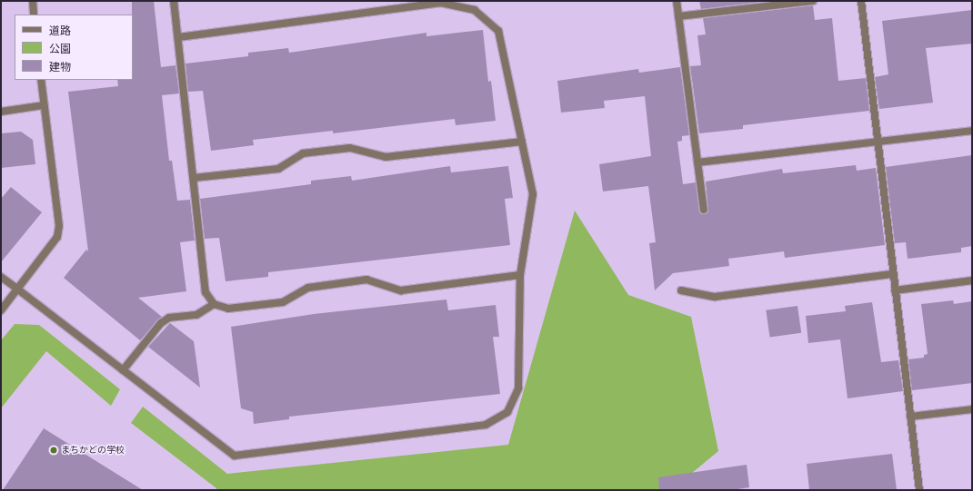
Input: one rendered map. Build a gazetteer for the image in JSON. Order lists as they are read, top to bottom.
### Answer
{
  "places": ["まちかどの学校"],
  "legend": ["道路", "公園", "建物"]
}
